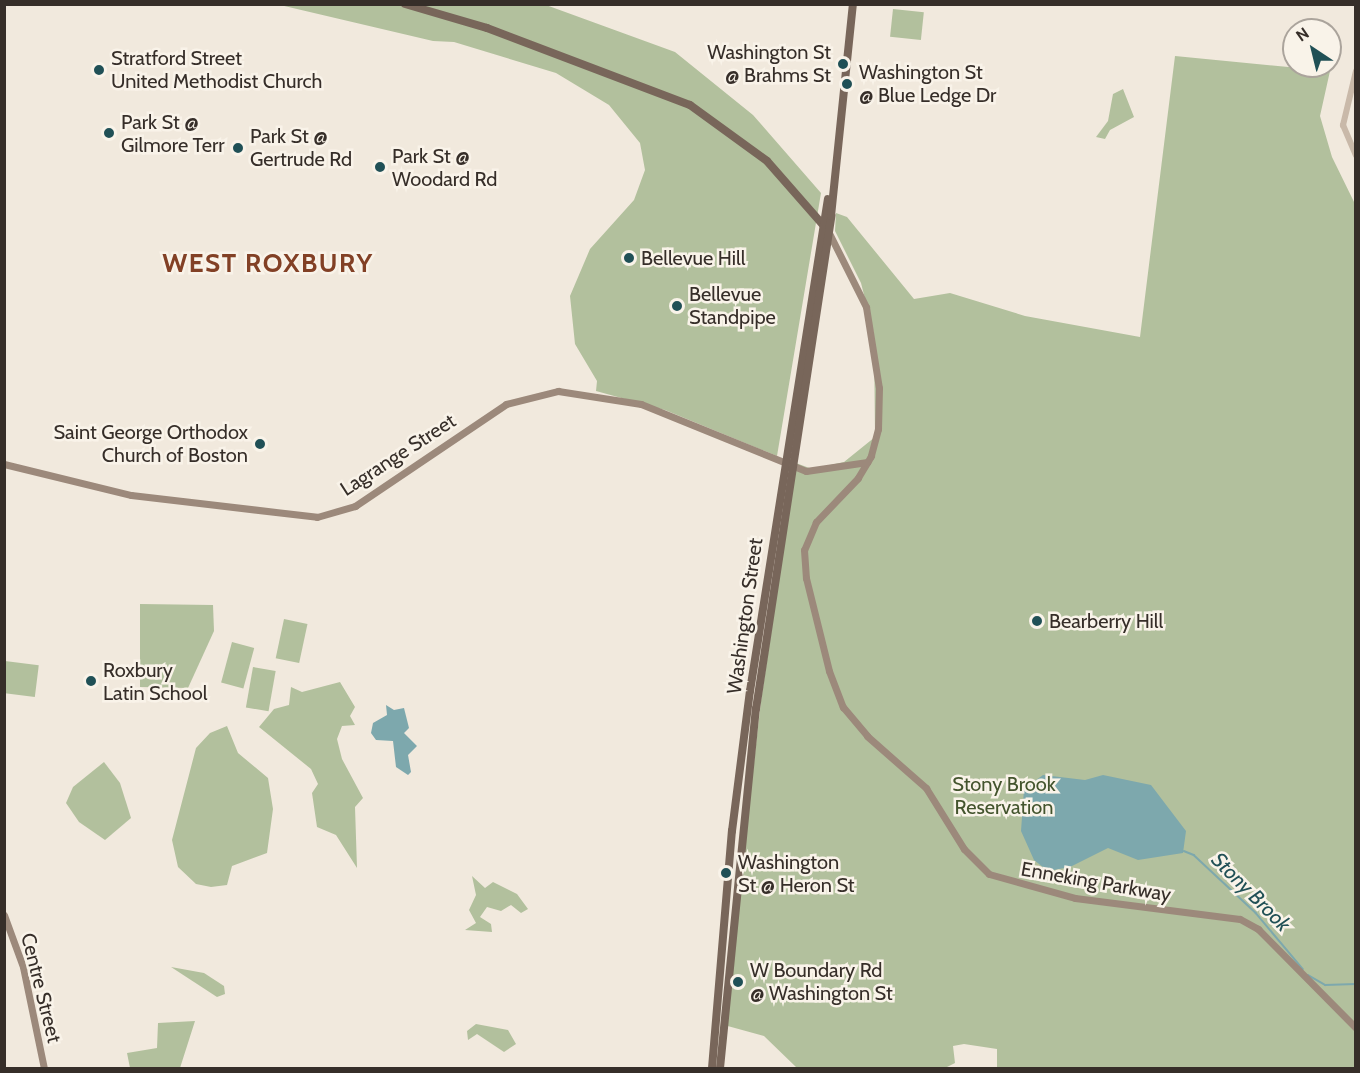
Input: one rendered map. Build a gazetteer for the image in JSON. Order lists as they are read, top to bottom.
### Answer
{
  "streets": {
    "main road": [
      "Lagrange Street",
      "Washington Street",
      "Enneking Parkway",
      "Centre Street"
    ]
  },
  "crossings": [
    ["Lagrange Street", "Washington Street"],
    ["Washington Street", "Enneking Parkway"]
  ],
  "districts": ["WEST ROXBURY"],
  "water": ["Stony Brook"],
  "parks": ["Stony Brook Reservation"],
  "places": [
    "Washington St @ Brahms St",
    "Stratford Street United Methodist Church",
    "Washington St @ Blue Ledge Dr",
    "Park St @ Gilmore Terr",
    "Park St @ Gertrude Rd",
    "Park St @ Woodard Rd",
    "Bellevue Hill",
    "Bellevue Standpipe",
    "Saint George Orthodox Church of Boston",
    "Bearberry Hill",
    "Roxbury Latin School",
    "Washington St @ Heron St",
    "W Boundary Rd @ Washington St"
  ],
  "north": "top left"
}
